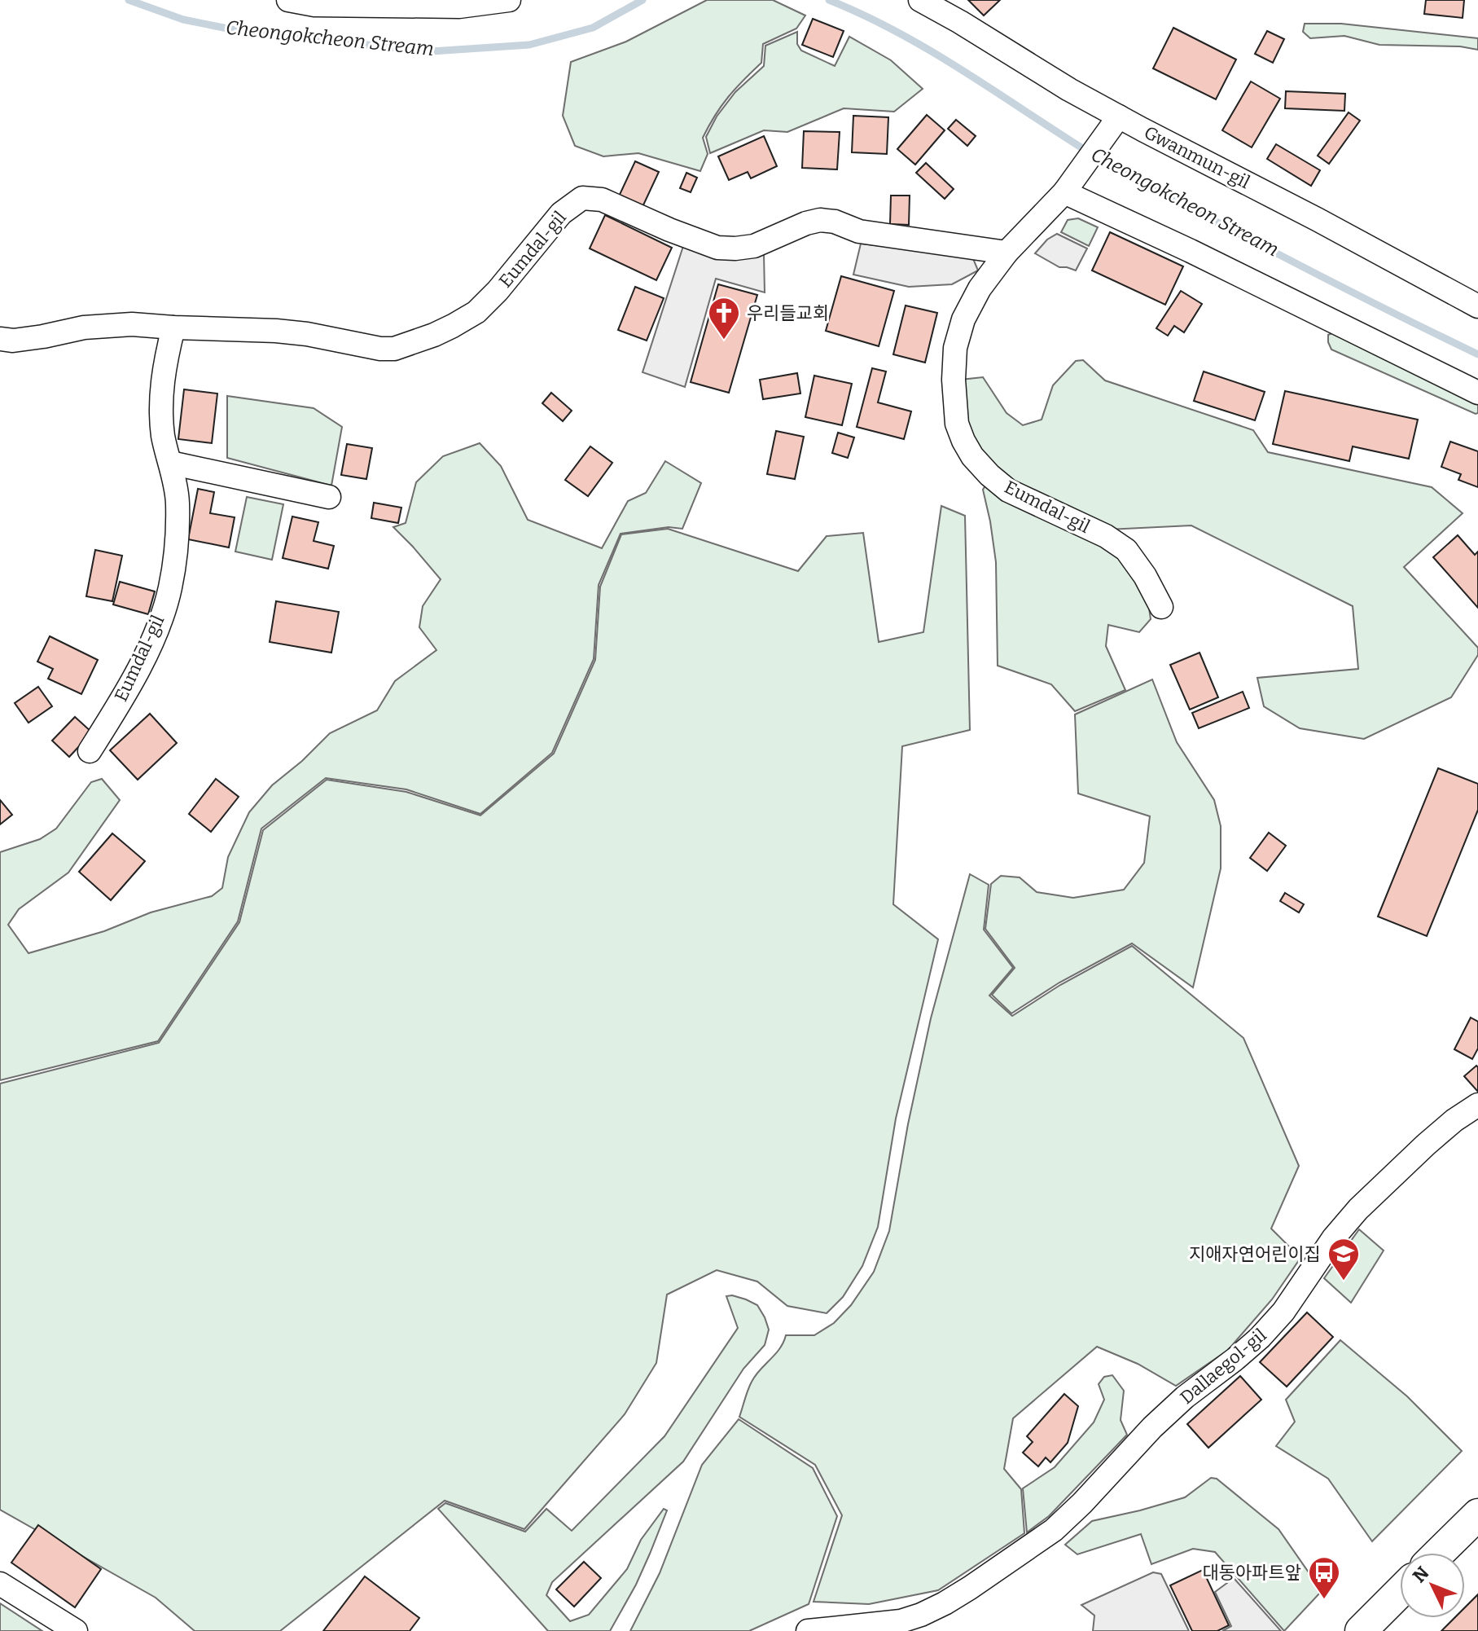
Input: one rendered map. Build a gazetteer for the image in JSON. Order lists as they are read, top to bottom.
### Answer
{
  "streets": {
    "street": ["Gwanmun-gil", "Eumdal-gil", "Dallaegol-gil"]
  },
  "crossings": [
    ["Gwanmun-gil", "Eumdal-gil"]
  ],
  "water": ["Cheongokcheon Stream"],
  "places": {
    "church": ["우리들교회"],
    "school or university": ["지애자연어린이집"],
    "bus stop": ["대동아파트앞"]
  },
  "north": "top left"
}
